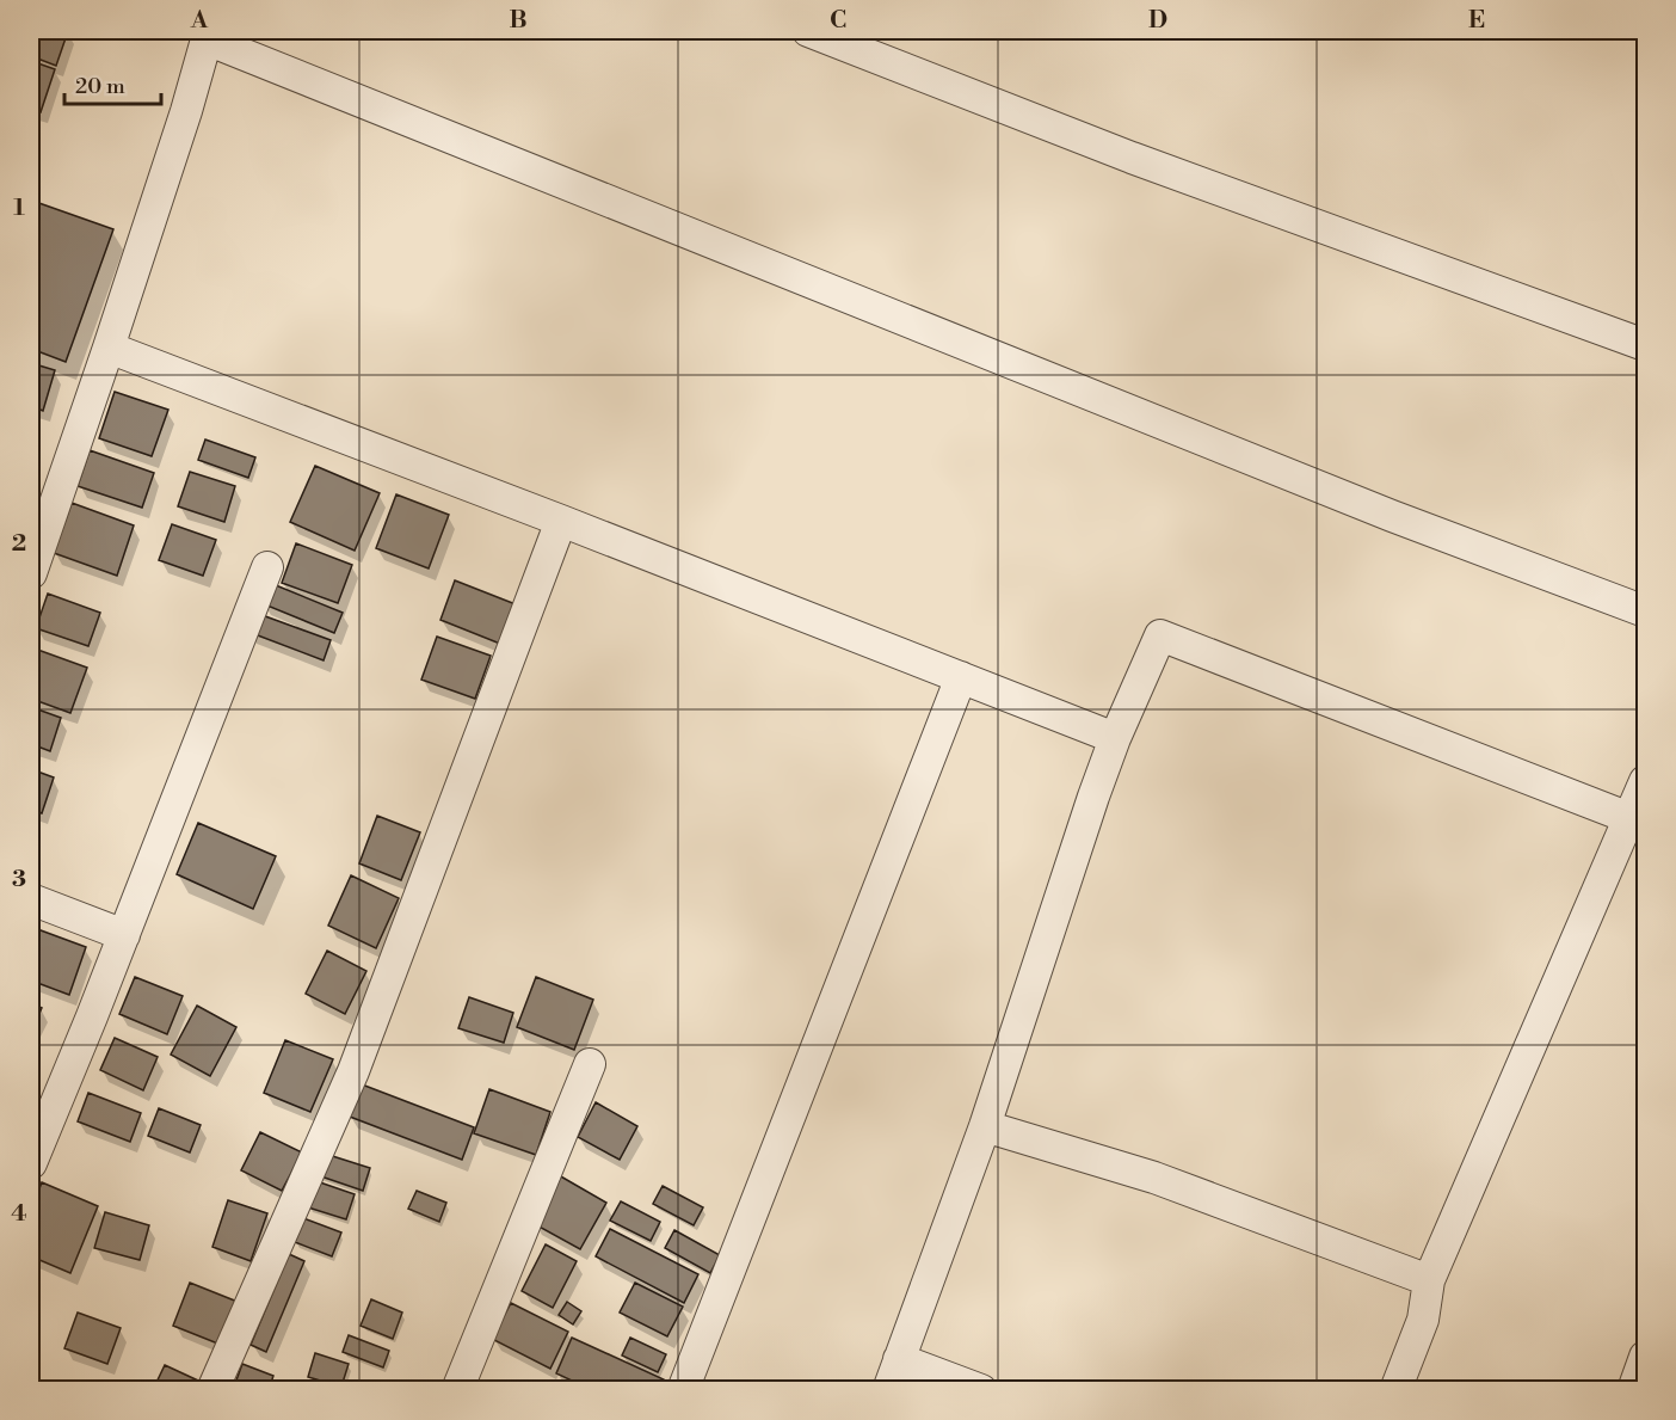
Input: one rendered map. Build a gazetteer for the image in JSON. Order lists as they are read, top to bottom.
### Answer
{
  "scale_bar": "20 m",
  "grid": {
    "columns": [
      "A",
      "B",
      "C",
      "D",
      "E"
    ],
    "rows": [
      "1",
      "2",
      "3",
      "4"
    ]
  }
}
